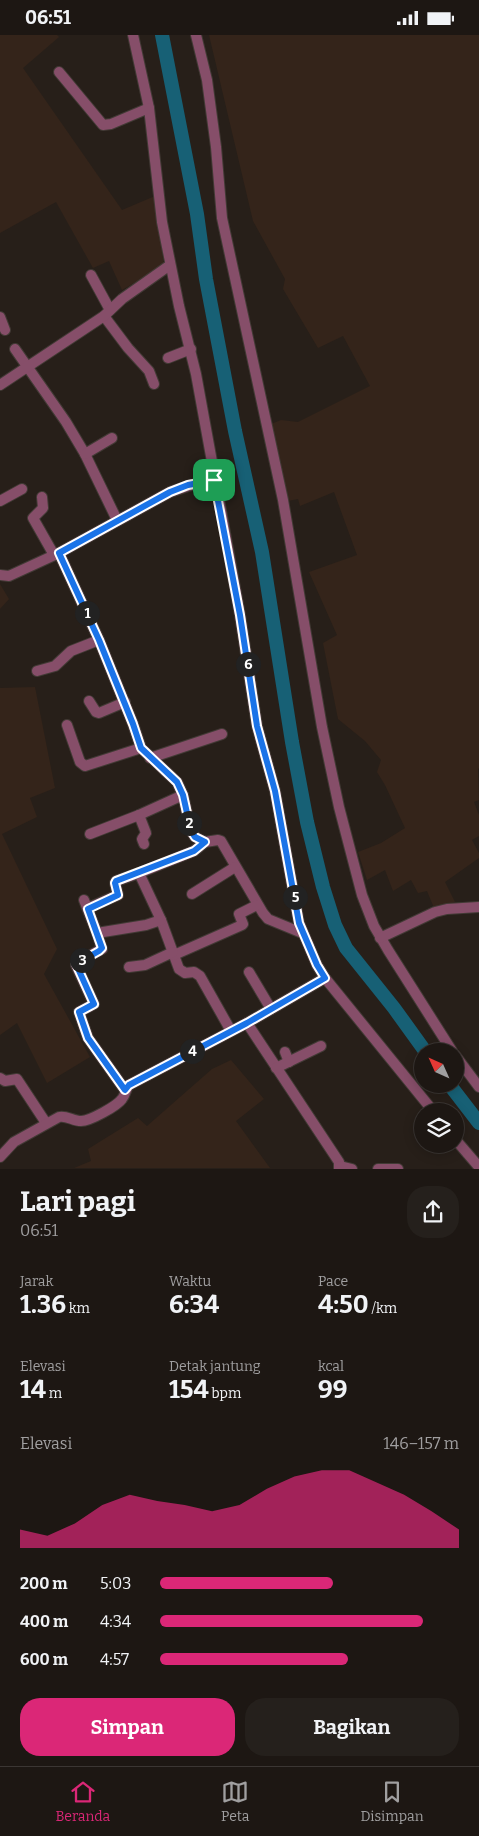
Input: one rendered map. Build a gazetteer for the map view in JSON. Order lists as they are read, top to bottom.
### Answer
{
  "north": "top left",
  "page": {
    "status": "06:51",
    "pins": [
      "1",
      "6",
      "2",
      "5",
      "3",
      "4"
    ],
    "heading": ["Lari pagi", "06:51"],
    "stats": [
      ["Jarak", "1.36 km"],
      ["Waktu", "6:34"],
      ["Pace", "4:50 /km"],
      ["Elevasi", "14 m"],
      ["Detak jantung", "154 bpm"],
      ["kcal", "99"]
    ],
    "chart": ["Elevasi", "146–157 m"],
    "list": [
      {
        "name": "200 m",
        "note": "5:03"
      },
      {
        "name": "400 m",
        "note": "4:34"
      },
      {
        "name": "600 m",
        "note": "4:57"
      }
    ],
    "buttons": ["Simpan", "Bagikan"],
    "tabs": ["Beranda", "Peta", "Disimpan"]
  }
}
